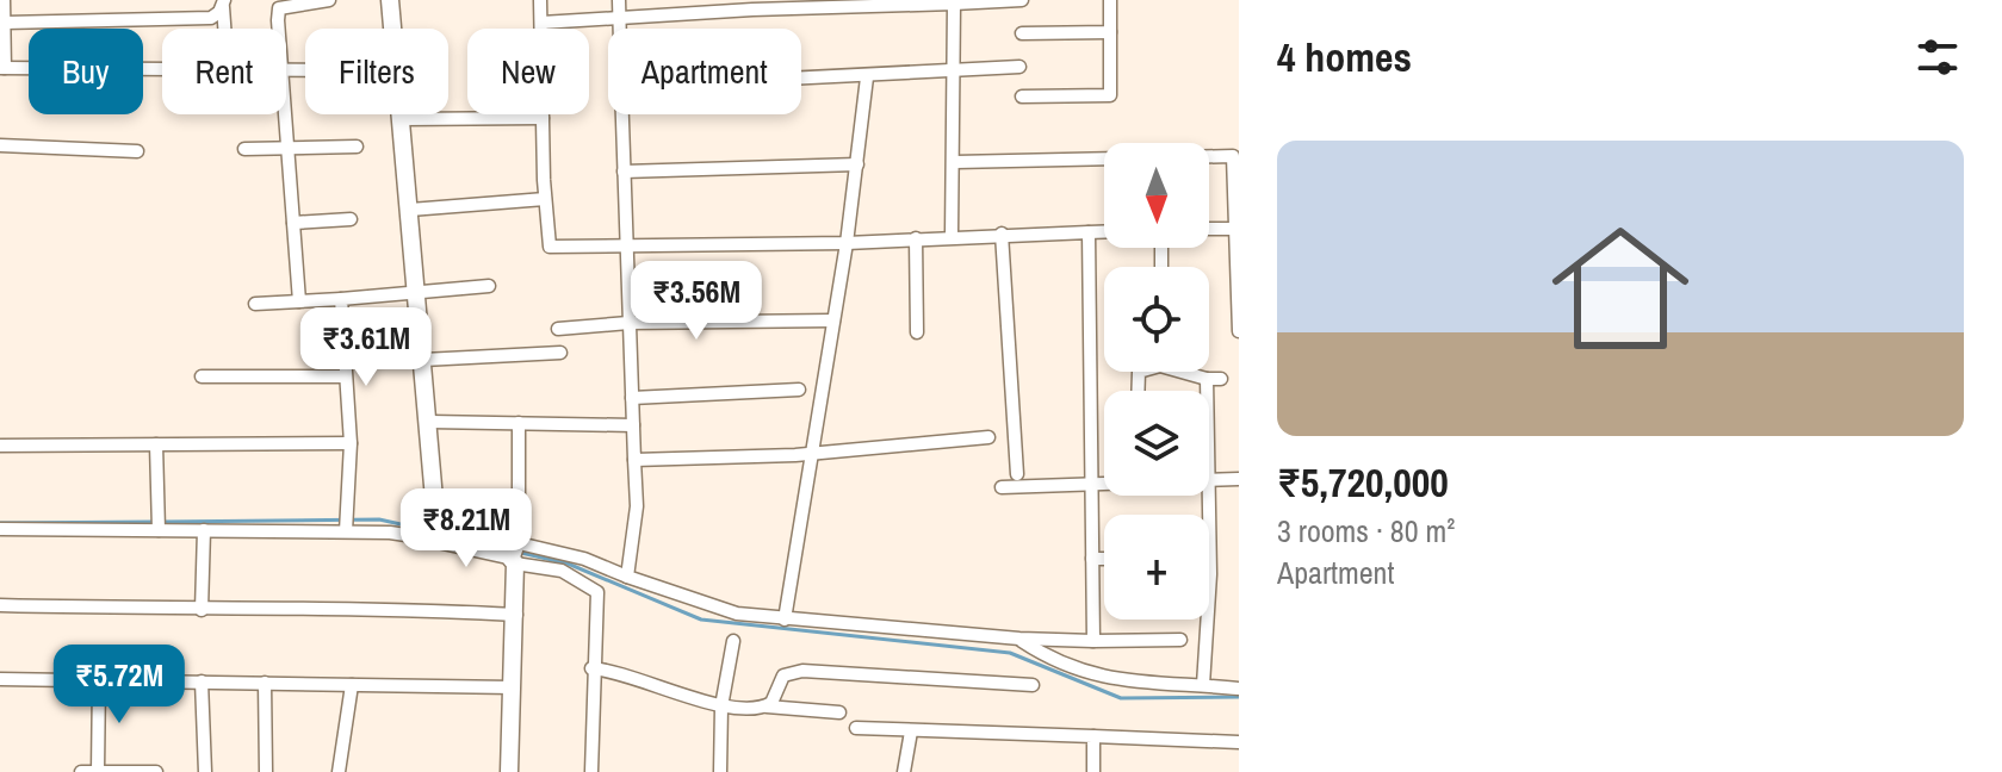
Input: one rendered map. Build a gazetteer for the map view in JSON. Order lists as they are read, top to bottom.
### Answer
{
  "north": "bottom",
  "page": {
    "heading": "4 homes",
    "chip": [
      "Buy",
      "Rent",
      "Filters",
      "New",
      "Apartment"
    ],
    "list": [
      {
        "name": "₹5,720,000",
        "note": "3 rooms · 80 m² · Apartment"
      }
    ],
    "map_buttons": "+",
    "price": [
      "₹3.56M",
      "₹3.61M",
      "₹8.21M",
      "₹5.72M"
    ]
  }
}
